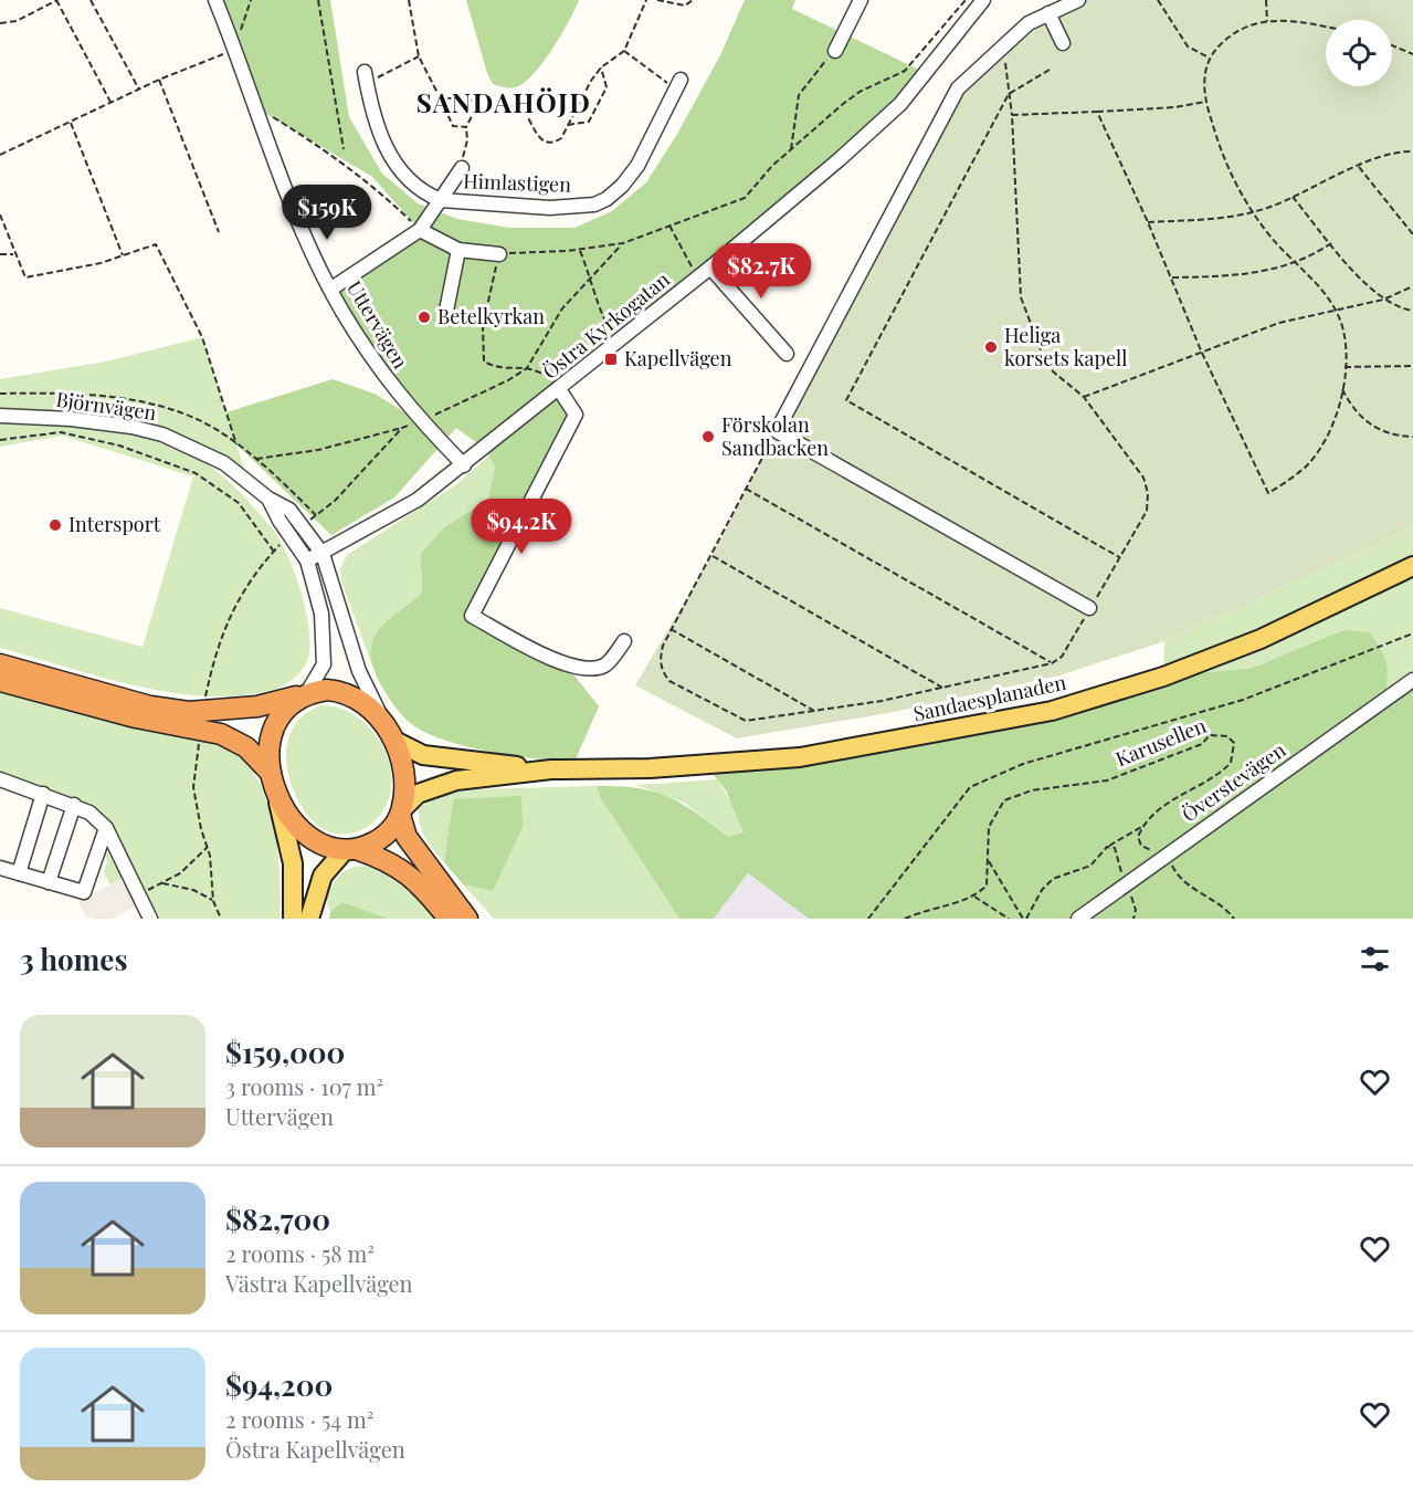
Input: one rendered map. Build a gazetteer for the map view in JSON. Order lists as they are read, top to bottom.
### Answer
{
  "streets": {
    "main road": ["Sandaesplanaden"],
    "street": [
      "Himlastigen",
      "Uttervägen",
      "Östra Kyrkogatan",
      "Björnvägen",
      "Överstevägen"
    ],
    "path": ["Karusellen"]
  },
  "crossings": [
    ["Himlastigen", "Uttervägen"],
    ["Uttervägen", "Östra Kyrkogatan"],
    ["Östra Kyrkogatan", "Björnvägen"],
    ["Björnvägen", "Sandaesplanaden"]
  ],
  "districts": ["SANDAHÖJD"],
  "places": {
    "other": [
      "Betelkyrkan",
      "Heliga korsets kapell",
      "Förskolan Sandbacken",
      "Intersport"
    ],
    "transit": ["Kapellvägen"]
  },
  "page": {
    "price": ["$159K", "$82.7K", "$94.2K"],
    "heading": "3 homes",
    "list": [
      {
        "name": "$159,000",
        "note": "3 rooms · 107 m² · Uttervägen"
      },
      {
        "name": "$82,700",
        "note": "2 rooms · 58 m² · Västra Kapellvägen"
      },
      {
        "name": "$94,200",
        "note": "2 rooms · 54 m² · Östra Kapellvägen"
      }
    ]
  }
}
